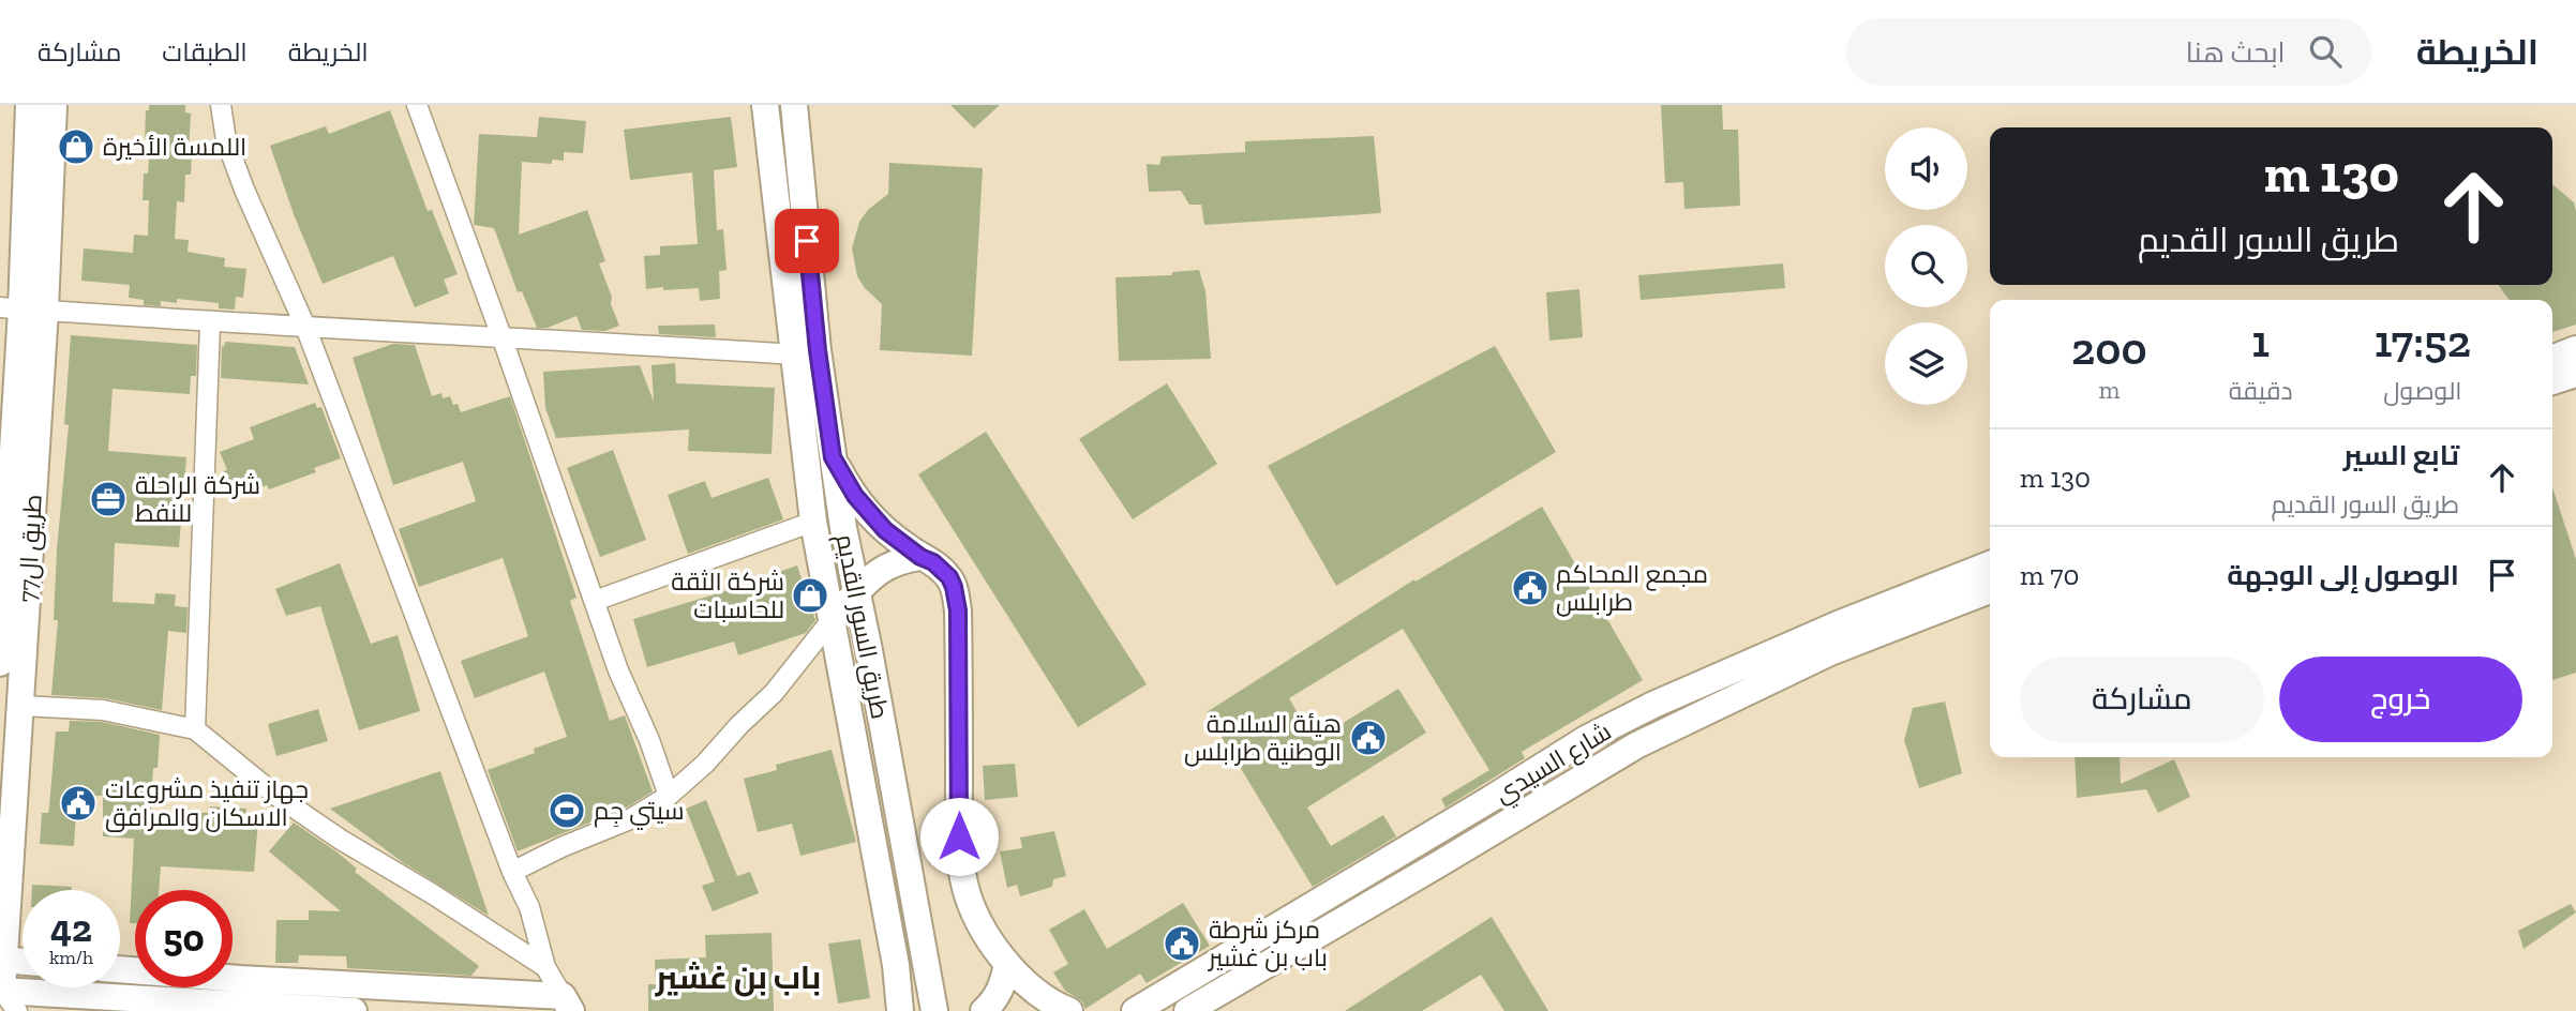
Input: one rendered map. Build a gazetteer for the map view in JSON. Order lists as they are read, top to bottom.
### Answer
{
  "streets": {
    "main road": ["طريق ال77", "طريق السور القديم", "شارع السيدي"]
  },
  "districts": ["باب بن غشير"],
  "places": {
    "shop": ["اللمسة الأخيرة", "شركة الثقة للحاسبات"],
    "office": ["شركة الراحلة للنفط"],
    "public building": [
      "مجمع المحاكم طرابلس",
      "هيئة السلامة الوطنية طرابلس",
      "جهاز تنفيذ مشروعات الاسكان والمرافق",
      "مركز شرطة باب بن غشير"
    ],
    "sports": ["سيتي جِم"]
  },
  "page": {
    "header": "الخريطة",
    "search": "ابحث هنا",
    "nav": ["الخريطة", "الطبقات", "مشاركة"],
    "turn": ["130 m", "طريق السور القديم"],
    "eta": [
      "17:52",
      "الوصول",
      "1",
      "دقيقة",
      "200",
      "m"
    ],
    "list": [
      {
        "name": "تابع السير",
        "note": "طريق السور القديم",
        "value": "130 m"
      },
      {
        "name": "الوصول إلى الوجهة",
        "value": "70 m"
      }
    ],
    "buttons": ["خروج", "مشاركة"],
    "speed": "42 km/h",
    "limit": "50"
  }
}
